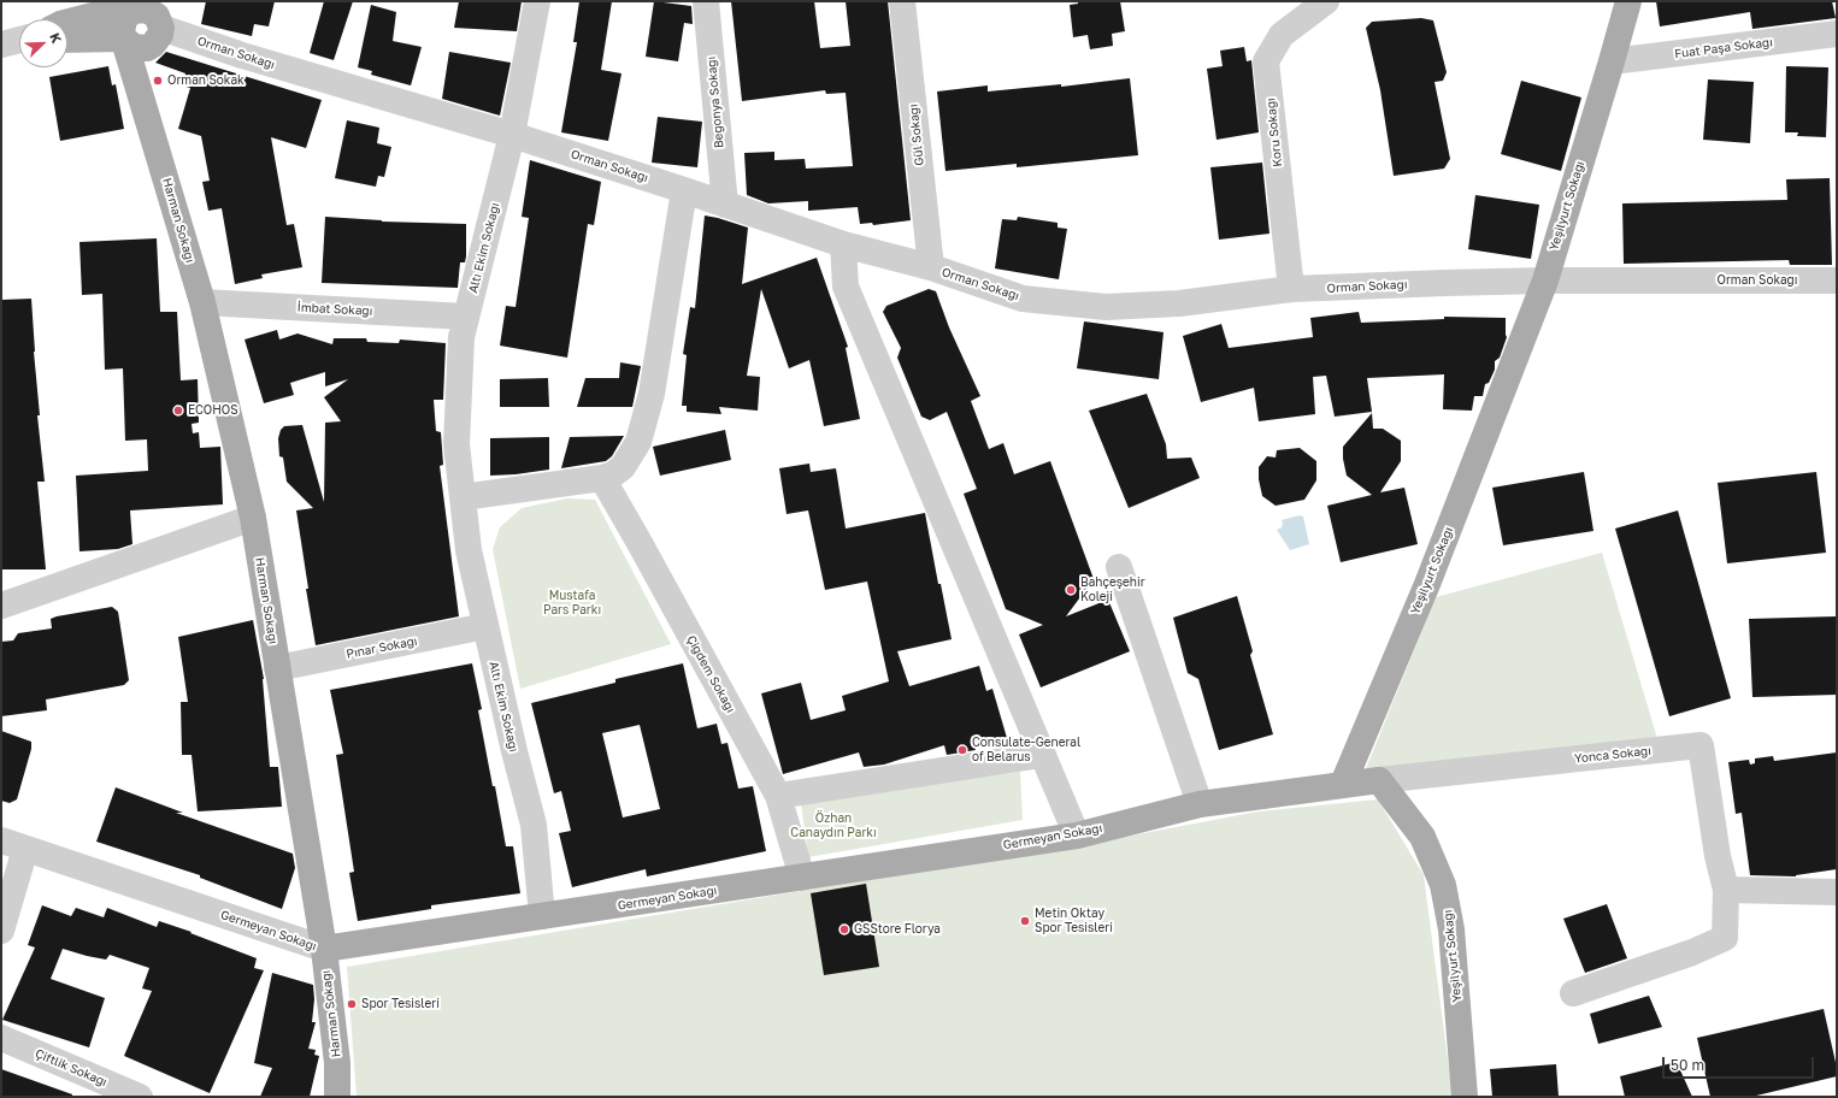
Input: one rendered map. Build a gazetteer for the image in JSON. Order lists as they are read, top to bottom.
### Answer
{
  "streets": {
    "main road": ["Yeşilyurt Sokağı", "Harman Sokağı", "Germeyan Sokağı"],
    "street": [
      "Fuat Paşa Sokağı",
      "Orman Sokağı",
      "Begonya Sokağı",
      "Koru Sokağı",
      "Gül Sokağı",
      "Altı Ekim Sokağı",
      "İmbat Sokağı",
      "Pınar Sokağı",
      "Çiğdem Sokağı",
      "Yonca Sokağı",
      "Çiftlik Sokağı"
    ]
  },
  "crossings": [
    ["Fuat Paşa Sokağı", "Yeşilyurt Sokağı"],
    ["Orman Sokağı", "Begonya Sokağı"],
    ["Orman Sokağı", "Koru Sokağı"],
    ["Orman Sokağı", "Gül Sokağı"],
    ["Orman Sokağı", "Yeşilyurt Sokağı"],
    ["Orman Sokağı", "Altı Ekim Sokağı"],
    ["Yeşilyurt Sokağı", "Yonca Sokağı"],
    ["Yeşilyurt Sokağı", "Germeyan Sokağı"],
    ["Harman Sokağı", "İmbat Sokağı"],
    ["Harman Sokağı", "Pınar Sokağı"],
    ["Harman Sokağı", "Germeyan Sokağı"],
    ["Altı Ekim Sokağı", "İmbat Sokağı"],
    ["Altı Ekim Sokağı", "Pınar Sokağı"],
    ["Altı Ekim Sokağı", "Germeyan Sokağı"],
    ["Çiğdem Sokağı", "Germeyan Sokağı"]
  ],
  "parks": ["Mustafa Pars Parkı", "Özhan Canaydın Parkı"],
  "places": [
    "Orman Sokak",
    "ECOHOS",
    "Bahçeşehir Koleji",
    "Consulate-General of Belarus",
    "Metin Oktay Spor Tesisleri",
    "GSStore Florya",
    "Spor Tesisleri"
  ],
  "scale_bar": "50 m",
  "north": "top right"
}
